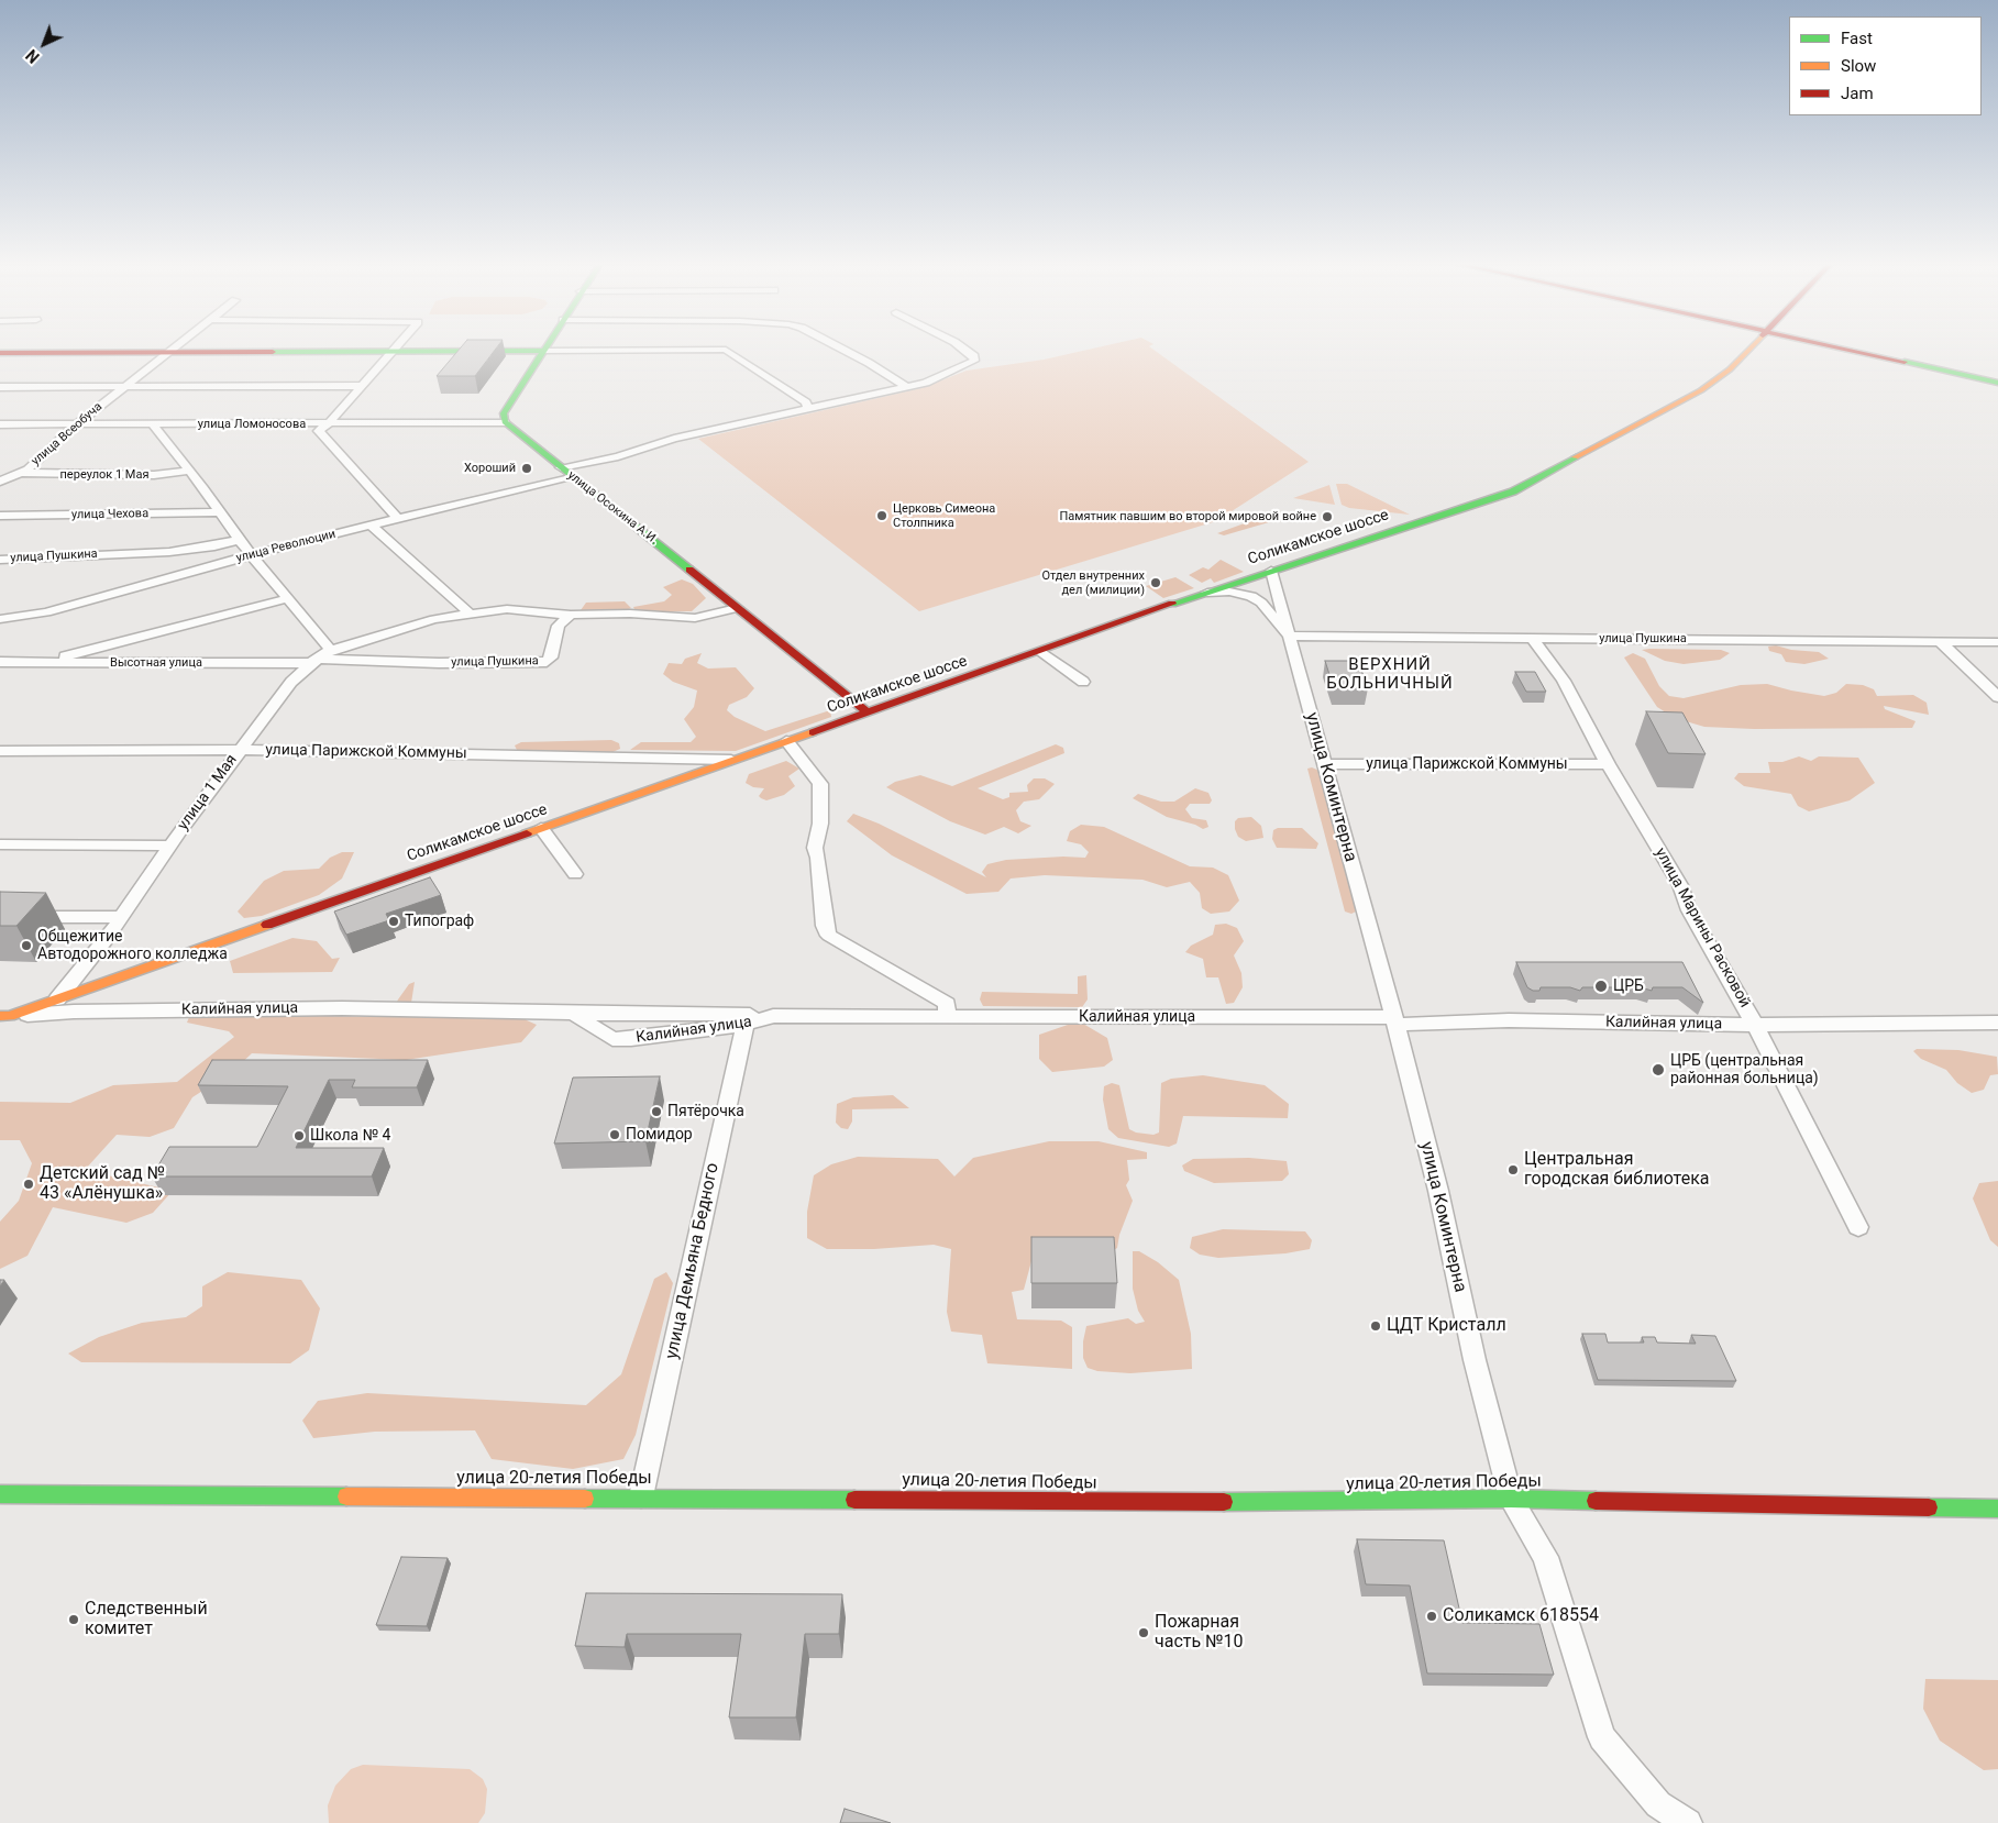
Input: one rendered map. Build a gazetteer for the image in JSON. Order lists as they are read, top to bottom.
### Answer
{
  "streets": {
    "main road": ["улица Осокина А.И.", "Соликамское шоссе", "улица 20-летия Победы"],
    "street": [
      "улица Ломоносова",
      "улица Всеобуча",
      "переулок 1 Мая",
      "улица Чехова",
      "улица Революции",
      "улица Пушкина",
      "Высотная улица",
      "улица Парижской Коммуны",
      "улица Коминтерна",
      "улица 1 Мая",
      "улица Марины Расковой",
      "Калийная улица",
      "улица Демьяна Бедного"
    ]
  },
  "crossings": [
    ["улица Ломоносова", "улица Всеобуча"],
    ["улица Ломоносова", "улица Осокина А.И."],
    ["улица Всеобуча", "переулок 1 Мая"],
    ["улица Осокина А.И.", "Соликамское шоссе"],
    ["улица Осокина А.И.", "улица Революции"],
    ["Соликамское шоссе", "улица Парижской Коммуны"],
    ["Соликамское шоссе", "улица Коминтерна"],
    ["Соликамское шоссе", "улица 1 Мая"],
    ["Соликамское шоссе", "Калийная улица"],
    ["улица Пушкина", "Высотная улица"],
    ["улица Пушкина", "улица Коминтерна"],
    ["улица Пушкина", "улица 1 Мая"],
    ["улица Пушкина", "улица Марины Расковой"],
    ["Высотная улица", "улица 1 Мая"],
    ["улица Парижской Коммуны", "улица Коминтерна"],
    ["улица Парижской Коммуны", "улица 1 Мая"],
    ["улица Парижской Коммуны", "улица Марины Расковой"],
    ["улица Коминтерна", "Калийная улица"],
    ["улица Коминтерна", "улица 20-летия Победы"],
    ["улица Марины Расковой", "Калийная улица"],
    ["Калийная улица", "улица Демьяна Бедного"],
    ["улица Демьяна Бедного", "улица 20-летия Победы"]
  ],
  "districts": ["ВЕРХНИЙ БОЛЬНИЧНЫЙ"],
  "places": [
    "Хороший",
    "Церковь Симеона Столпника",
    "Памятник павшим во второй мировой войне",
    "Отдел внутренних дел (милиции)",
    "Типограф",
    "Общежитие Автодорожного колледжа",
    "ЦРБ",
    "ЦРБ (центральная районная больница)",
    "Пятёрочка",
    "Помидор",
    "Школа № 4",
    "Центральная городская библиотека",
    "Детский сад № 43 «Алёнушка»",
    "ЦДТ Кристалл",
    "Соликамск 618554",
    "Следственный комитет",
    "Пожарная часть №10"
  ],
  "legend": ["Fast", "Slow", "Jam"],
  "north": "bottom left"
}
